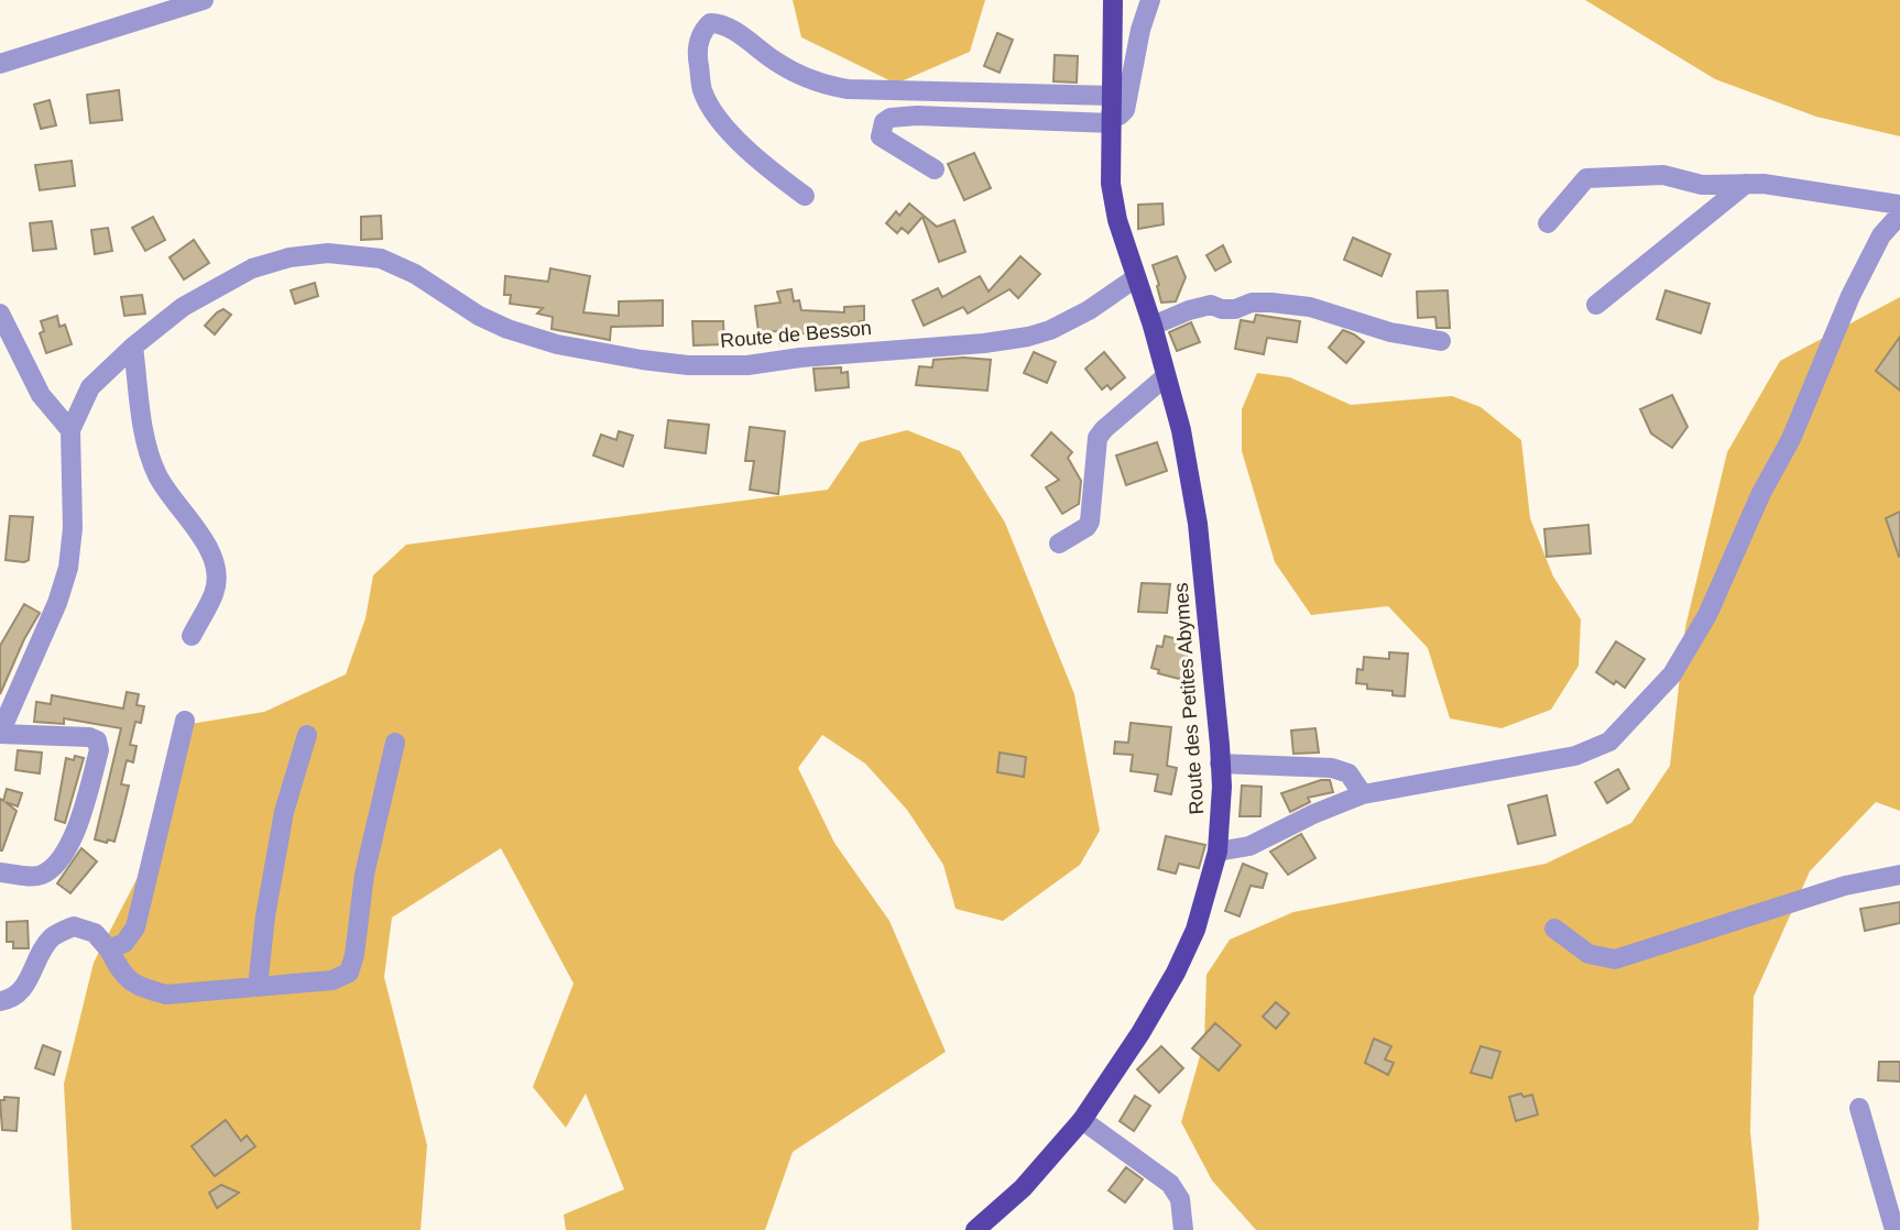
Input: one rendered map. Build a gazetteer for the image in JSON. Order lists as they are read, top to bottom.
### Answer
{
  "streets": {
    "main road": ["Route des Petites Abymes"],
    "street": ["Route de Besson"]
  },
  "crossings": [
    ["Route de Besson", "Route des Petites Abymes"]
  ]
}
